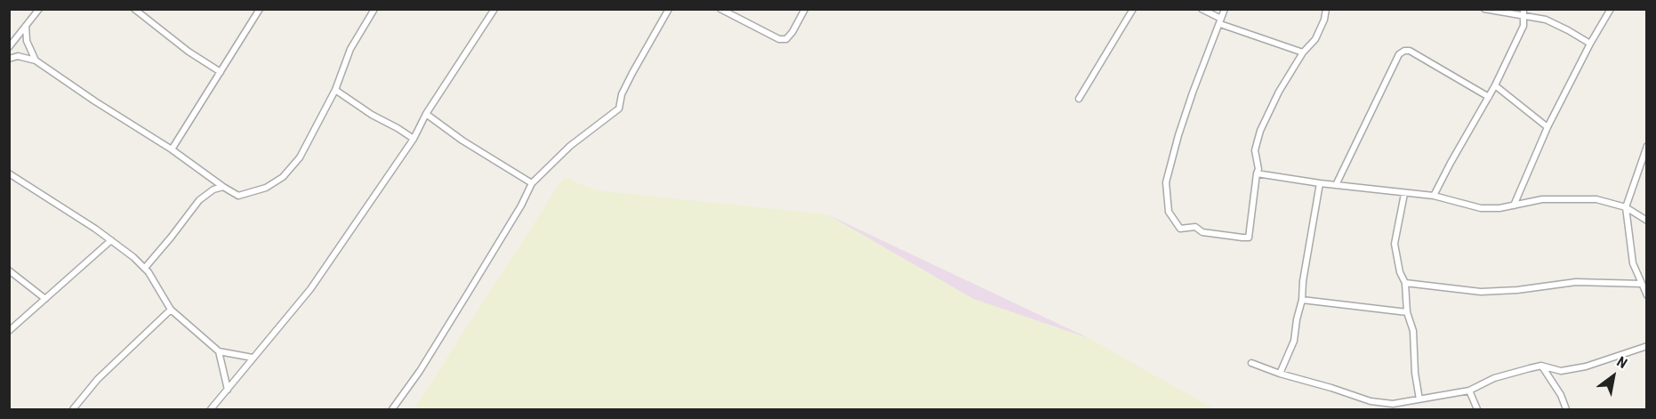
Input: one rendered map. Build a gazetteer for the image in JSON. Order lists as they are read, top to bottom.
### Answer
{
  "north": "top right"
}
